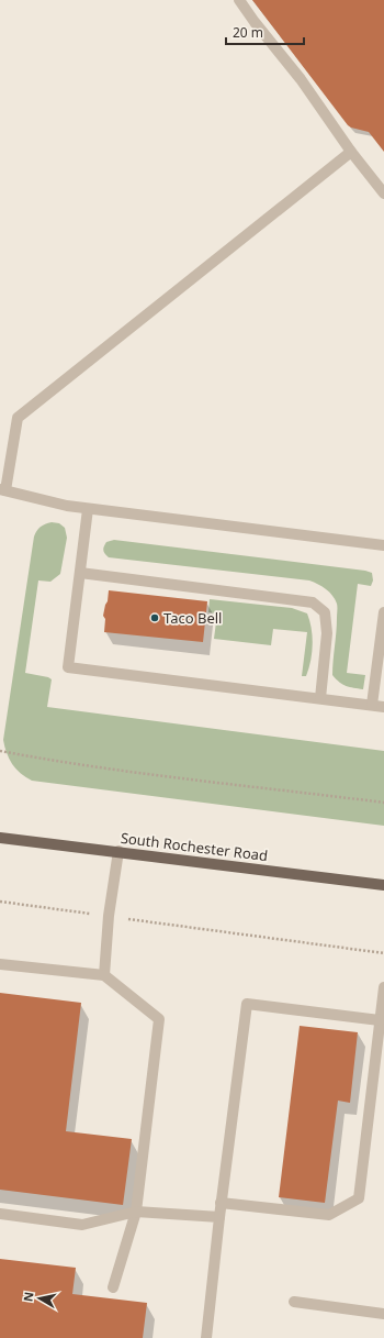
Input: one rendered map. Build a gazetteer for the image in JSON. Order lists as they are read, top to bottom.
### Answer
{
  "streets": {
    "main road": ["South Rochester Road"]
  },
  "places": ["Taco Bell"],
  "scale_bar": "20 m",
  "north": "left"
}
